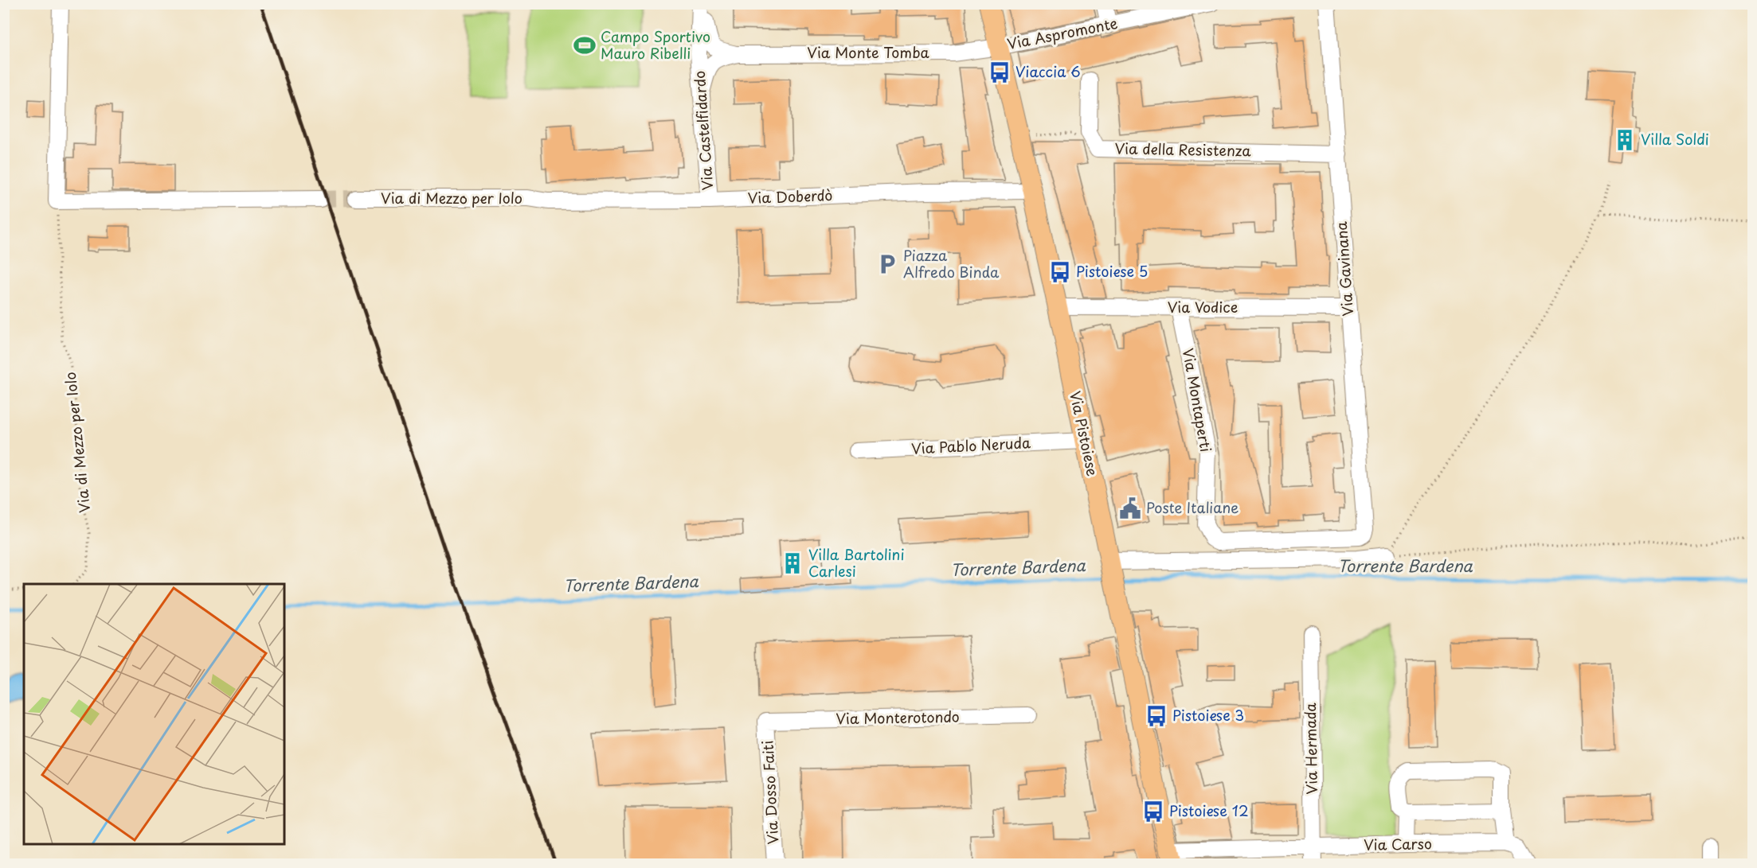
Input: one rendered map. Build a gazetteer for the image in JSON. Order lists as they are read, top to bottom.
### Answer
{
  "streets": {
    "main road": ["Via Pistoiese"],
    "street": [
      "Via Aspromonte",
      "Via Monte Tomba",
      "Via Castelfidardo",
      "Via della Resistenza",
      "Via Doberdò",
      "Via di Mezzo per Iolo",
      "Via Gavinana",
      "Via Vodice",
      "Via Montaperti",
      "Via Pablo Neruda",
      "Via Monterotondo",
      "Via Hermada",
      "Via Dosso Faiti",
      "Via Carso"
    ]
  },
  "crossings": [
    ["Via Aspromonte", "Via Monte Tomba"],
    ["Via Aspromonte", "Via Pistoiese"],
    ["Via Monte Tomba", "Via Castelfidardo"],
    ["Via Monte Tomba", "Via Pistoiese"],
    ["Via Castelfidardo", "Via Doberdò"],
    ["Via della Resistenza", "Via Gavinana"],
    ["Via Doberdò", "Via di Mezzo per Iolo"],
    ["Via Doberdò", "Via Pistoiese"],
    ["Via Gavinana", "Via Vodice"],
    ["Via Gavinana", "Via Montaperti"],
    ["Via Vodice", "Via Montaperti"],
    ["Via Vodice", "Via Pistoiese"],
    ["Via Pistoiese", "Via Pablo Neruda"],
    ["Via Pistoiese", "Via Carso"],
    ["Via Monterotondo", "Via Dosso Faiti"],
    ["Via Hermada", "Via Carso"]
  ],
  "water": ["Torrente Bardena"],
  "places": {
    "sports": ["Campo Sportivo Mauro Ribelli"],
    "bus stop": [
      "Viaccia 6",
      "Pistoiese 5",
      "Pistoiese 3",
      "Pistoiese 12"
    ],
    "building": ["Villa Soldi", "Villa Bartolini Carlesi"],
    "parking": ["Piazza Alfredo Binda"],
    "public building": ["Poste Italiane"]
  }
}
